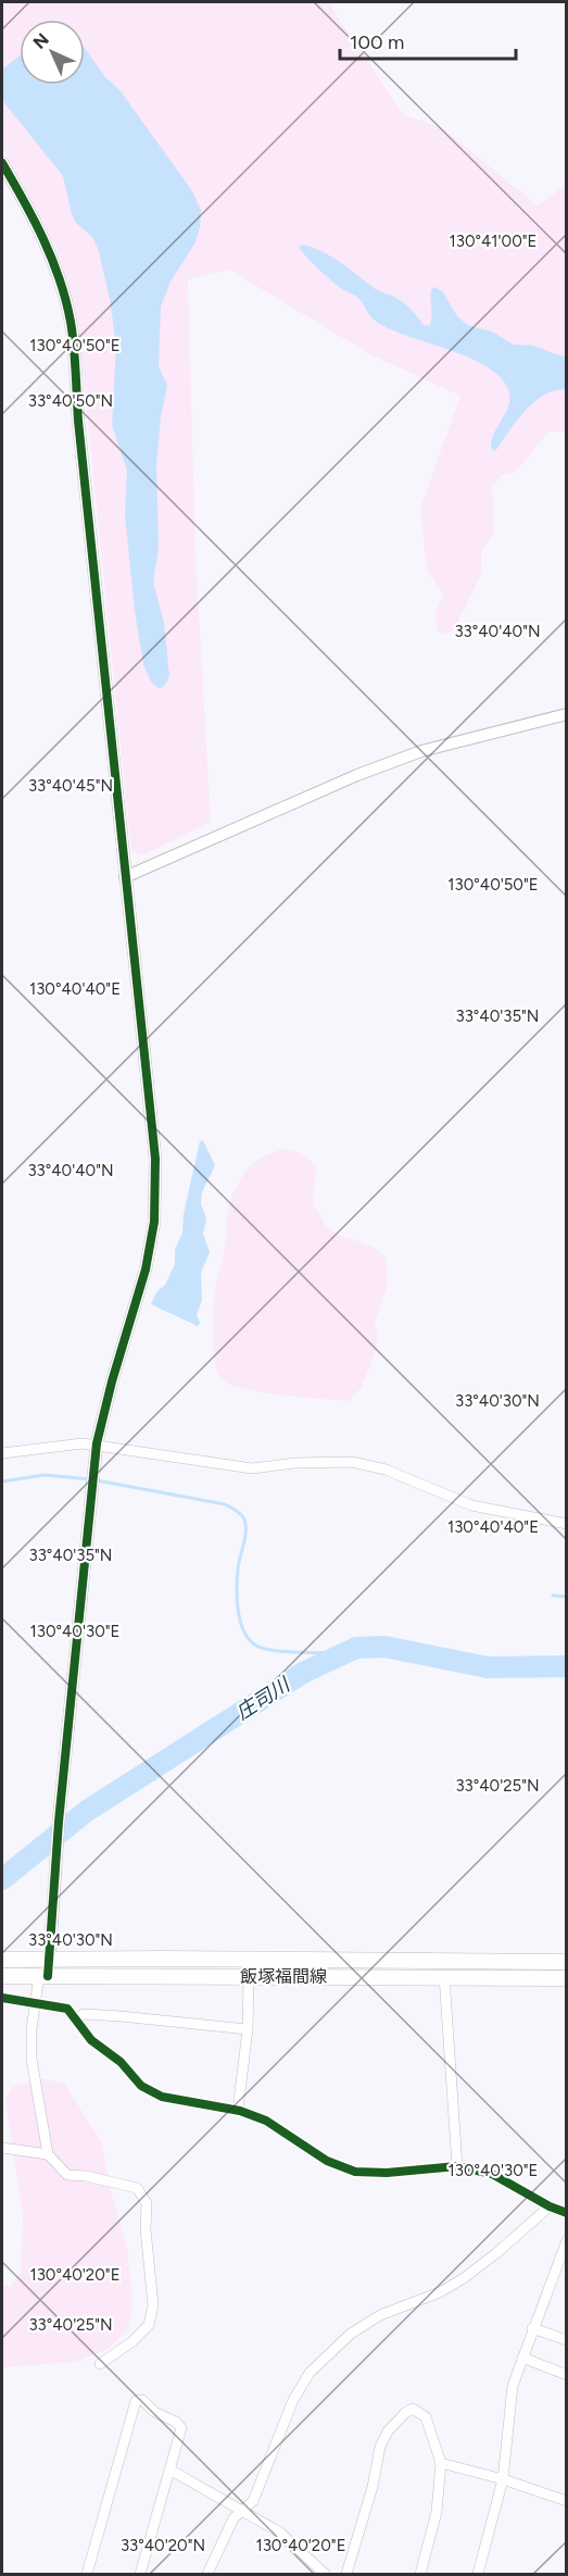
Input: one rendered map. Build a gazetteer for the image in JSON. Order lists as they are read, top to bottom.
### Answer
{
  "streets": {
    "main road": ["飯塚福間線"]
  },
  "water": ["庄司川"],
  "scale_bar": "100 m",
  "north": "top left",
  "coordinates": [
    "130°41'00\"E",
    "130°40'50\"E",
    "33°40'50\"N",
    "33°40'40\"N",
    "33°40'45\"N",
    "130°40'40\"E",
    "33°40'35\"N",
    "33°40'30\"N",
    "130°40'30\"E",
    "33°40'25\"N",
    "130°40'20\"E",
    "33°40'20\"N"
  ]
}
